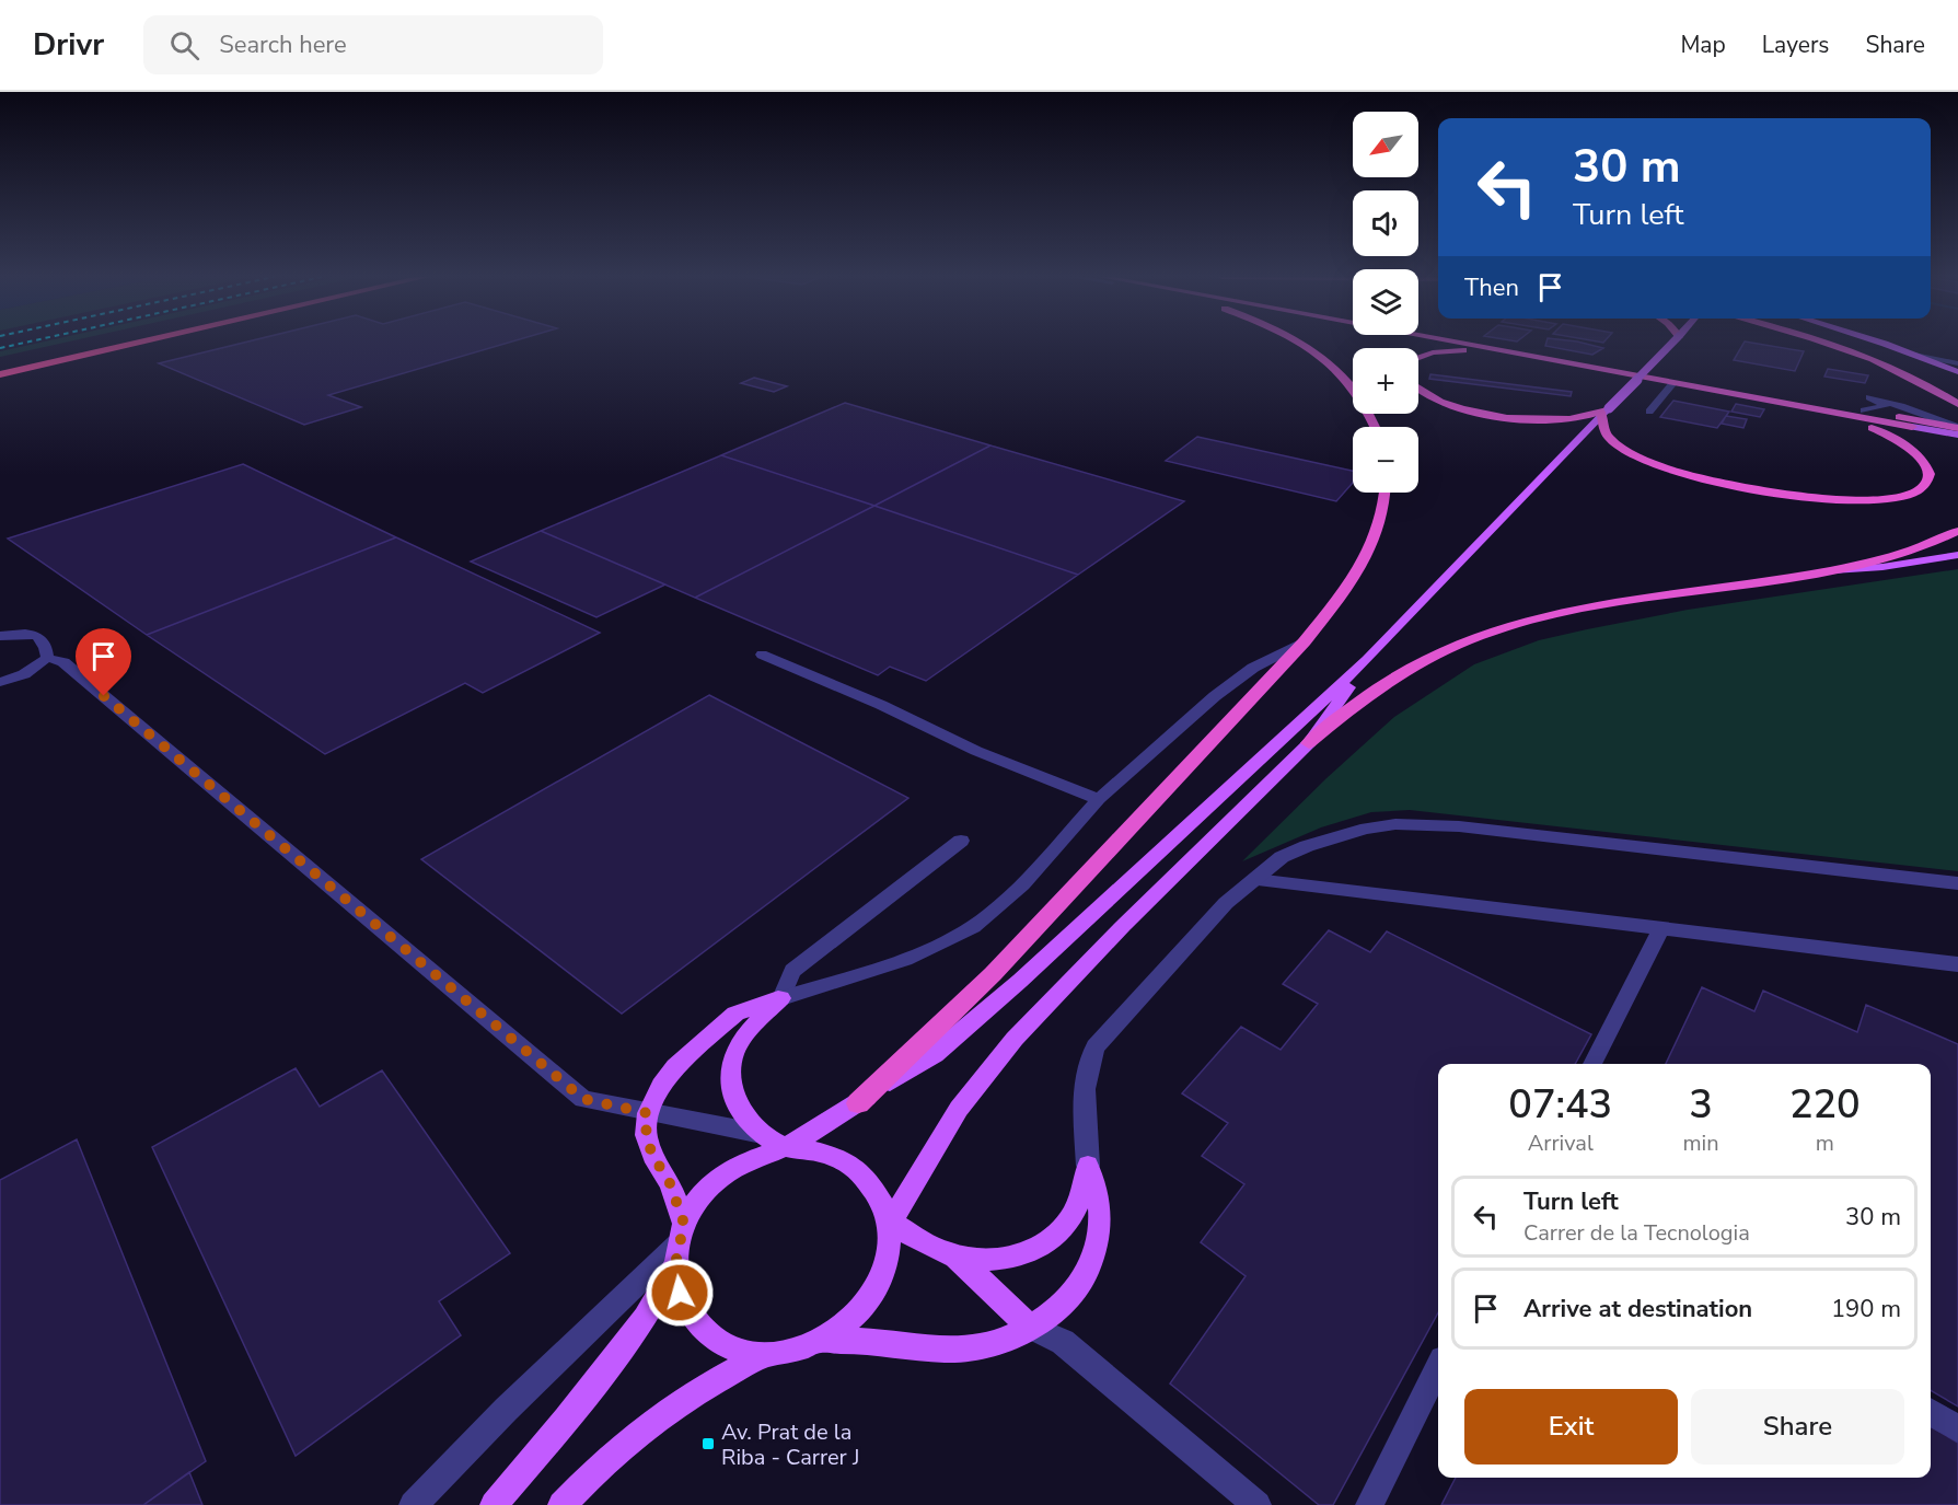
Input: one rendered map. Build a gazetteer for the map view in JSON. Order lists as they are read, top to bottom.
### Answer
{
  "places": {
    "transit": ["Av. Prat de la Riba - Carrer J"]
  },
  "north": "bottom left",
  "page": {
    "header": "Drivr",
    "search": "Search here",
    "nav": ["Map", "Layers", "Share"],
    "map_buttons": ["+", "−"],
    "turn": ["30 m", "Turn left"],
    "then": "Then",
    "eta": [
      "07:43",
      "Arrival",
      "3",
      "min",
      "220",
      "m"
    ],
    "list": [
      {
        "name": "Turn left",
        "note": "Carrer de la Tecnologia",
        "value": "30 m"
      },
      {
        "name": "Arrive at destination",
        "value": "190 m"
      }
    ],
    "buttons": ["Exit", "Share"]
  }
}
